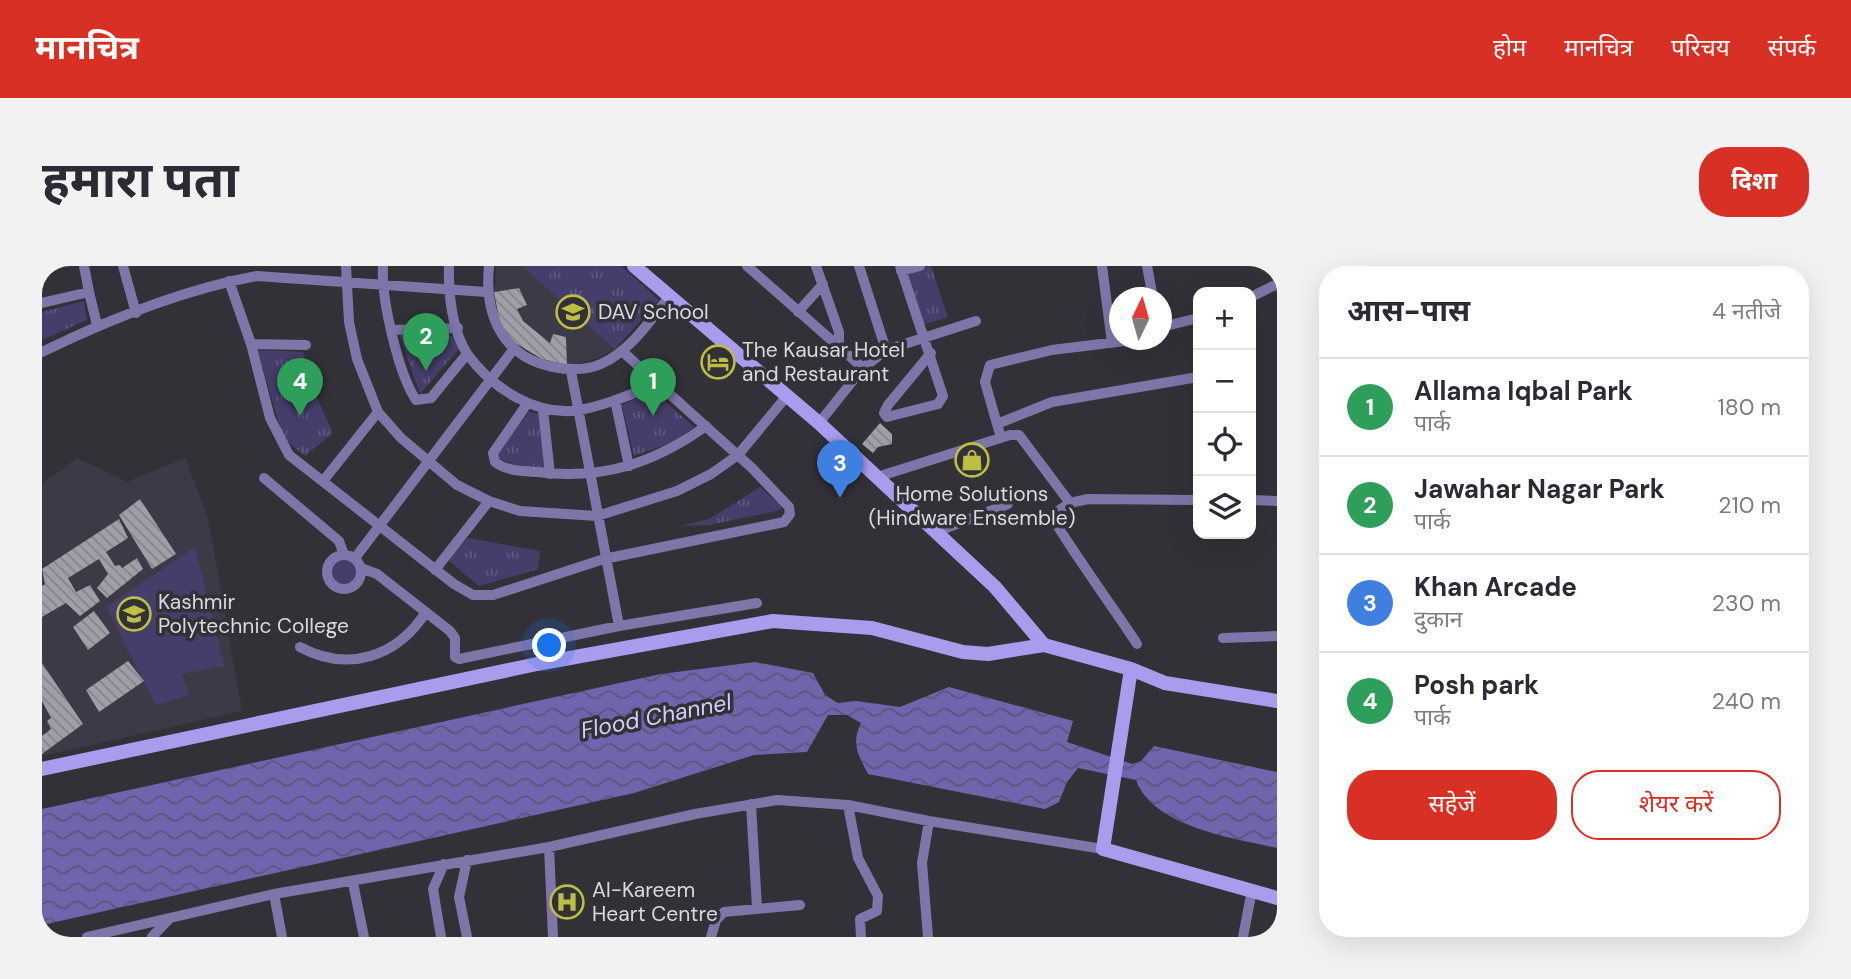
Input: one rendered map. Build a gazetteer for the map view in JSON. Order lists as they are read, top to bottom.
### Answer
{
  "water": ["Flood Channel"],
  "places": {
    "school or university": ["DAV School", "Kashmir Polytechnic College"],
    "hotel": ["The Kausar Hotel and Restaurant"],
    "shop": ["Home Solutions (Hindware Ensemble)"],
    "hospital": ["Al-Kareem Heart Centre"]
  },
  "north": "top",
  "page": {
    "header": "मानचित्र",
    "nav": [
      "होम",
      "मानचित्र",
      "परिचय",
      "संपर्क"
    ],
    "buttons": [
      "दिशा",
      ["सहेजें", "शेयर करें"]
    ],
    "title": "हमारा पता",
    "heading": ["आस-पास", "4 नतीजे"],
    "map_buttons": ["+", "−"],
    "pins": [
      "2",
      "1",
      "4",
      "3"
    ],
    "list": [
      {
        "mark": "1",
        "name": "Allama Iqbal Park",
        "note": "पार्क",
        "value": "180 m"
      },
      {
        "mark": "2",
        "name": "Jawahar Nagar Park",
        "note": "पार्क",
        "value": "210 m"
      },
      {
        "mark": "3",
        "name": "Khan Arcade",
        "note": "दुकान",
        "value": "230 m"
      },
      {
        "mark": "4",
        "name": "Posh park",
        "note": "पार्क",
        "value": "240 m"
      }
    ]
  }
}
